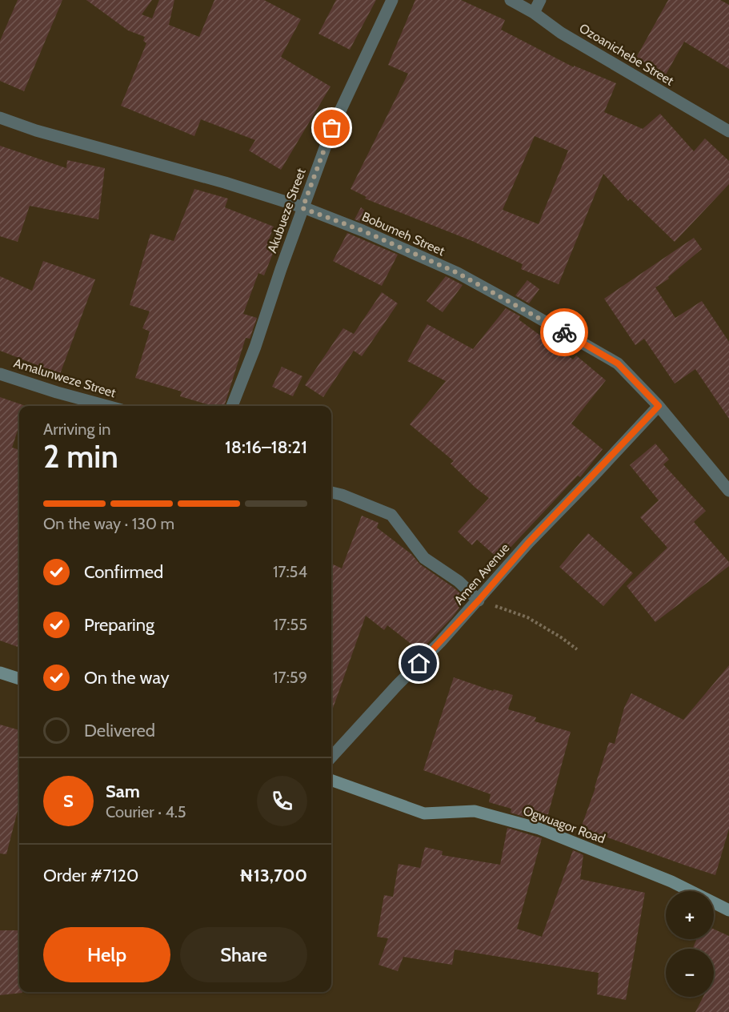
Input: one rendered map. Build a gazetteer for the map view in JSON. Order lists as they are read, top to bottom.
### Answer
{
  "streets": {
    "street": [
      "Ozoanichebe Street",
      "Akubueze Street",
      "Bobumeh Street",
      "Amalunweze Street",
      "Amen Avenue",
      "Ogwuagor Road"
    ]
  },
  "crossings": [
    ["Akubueze Street", "Bobumeh Street"],
    ["Bobumeh Street", "Amen Avenue"]
  ],
  "page": {
    "heading": ["2 min", "Arriving in", "18:16–18:21"],
    "panel": [
      "Sam",
      "Courier · 4.5",
      "Order #7120",
      "₦13,700"
    ],
    "bar": "On the way · 130 m",
    "list": [
      ["Confirmed", "17:54"],
      ["Preparing", "17:55"],
      ["On the way", "17:59"],
      "Delivered"
    ],
    "round": "S",
    "map_buttons": ["+", "−"],
    "buttons": ["Help", "Share"]
  }
}
